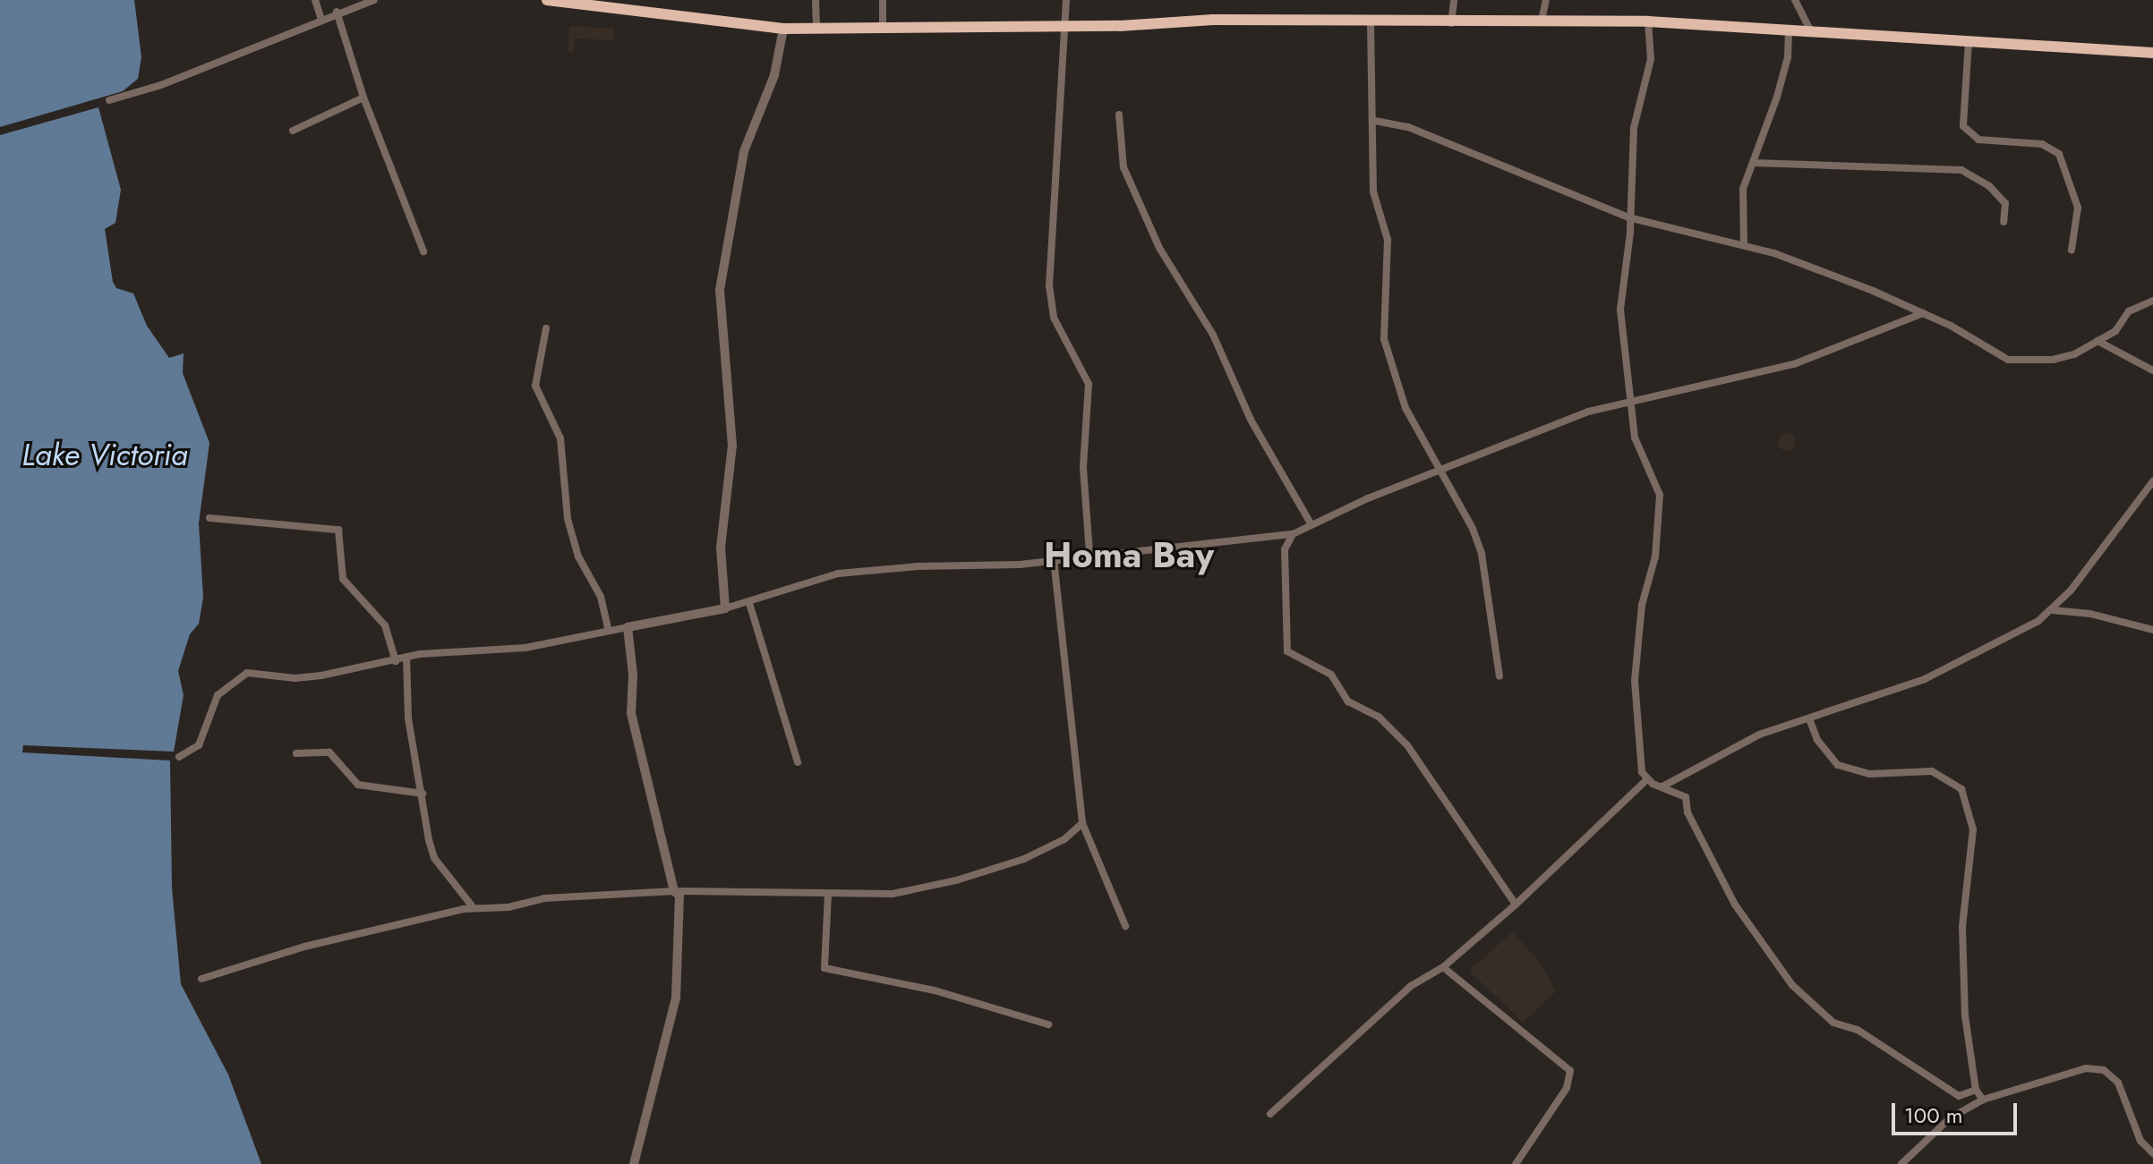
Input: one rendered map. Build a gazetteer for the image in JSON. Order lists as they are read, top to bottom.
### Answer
{
  "districts": ["Homa Bay"],
  "water": ["Lake Victoria"],
  "scale_bar": "100 m"
}
